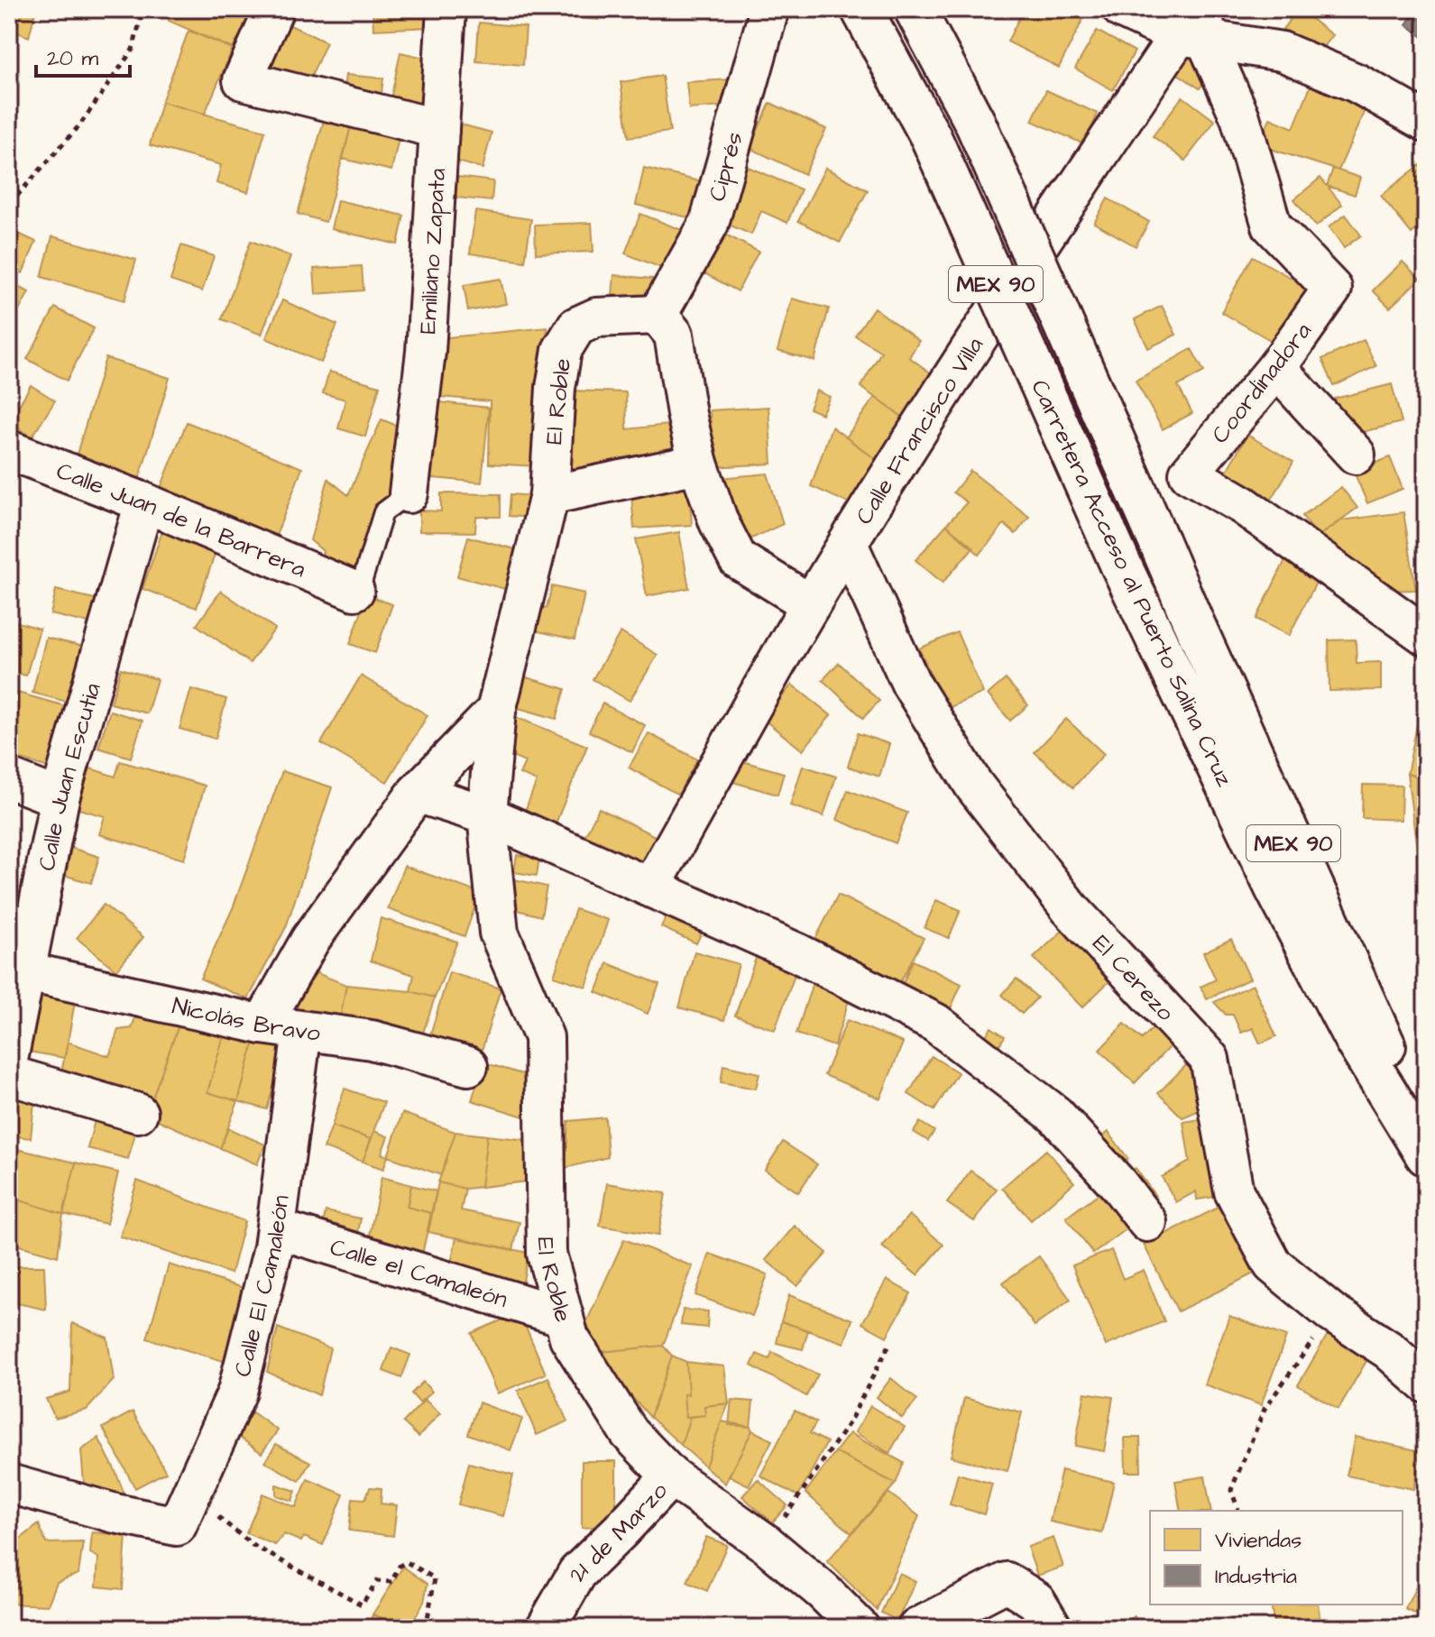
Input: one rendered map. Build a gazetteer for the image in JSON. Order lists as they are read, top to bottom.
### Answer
{
  "streets": {
    "main road": ["MEX 90", "Carretera Acceso al Puerto Salina Cruz"],
    "street": [
      "Ciprés",
      "Emiliano Zapata",
      "Coordinadora",
      "El Roble",
      "Calle Francisco Villa",
      "Calle Juan de la Barrera",
      "Calle Juan Escutia",
      "El Cerezo",
      "Nicolás Bravo",
      "Calle el Camaleón",
      "Calle El Camaleón",
      "21 de Marzo"
    ]
  },
  "crossings": [
    ["Ciprés", "El Roble"],
    ["Coordinadora", "Calle Francisco Villa"],
    ["El Roble", "Calle el Camaleón"],
    ["El Roble", "21 de Marzo"],
    ["Calle Francisco Villa", "El Cerezo"],
    ["Calle Juan de la Barrera", "Calle Juan Escutia"],
    ["Calle Juan Escutia", "Nicolás Bravo"],
    ["Nicolás Bravo", "Calle El Camaleón"],
    ["Calle el Camaleón", "Calle El Camaleón"]
  ],
  "legend": ["Viviendas", "Industria"],
  "scale_bar": "20 m"
}
